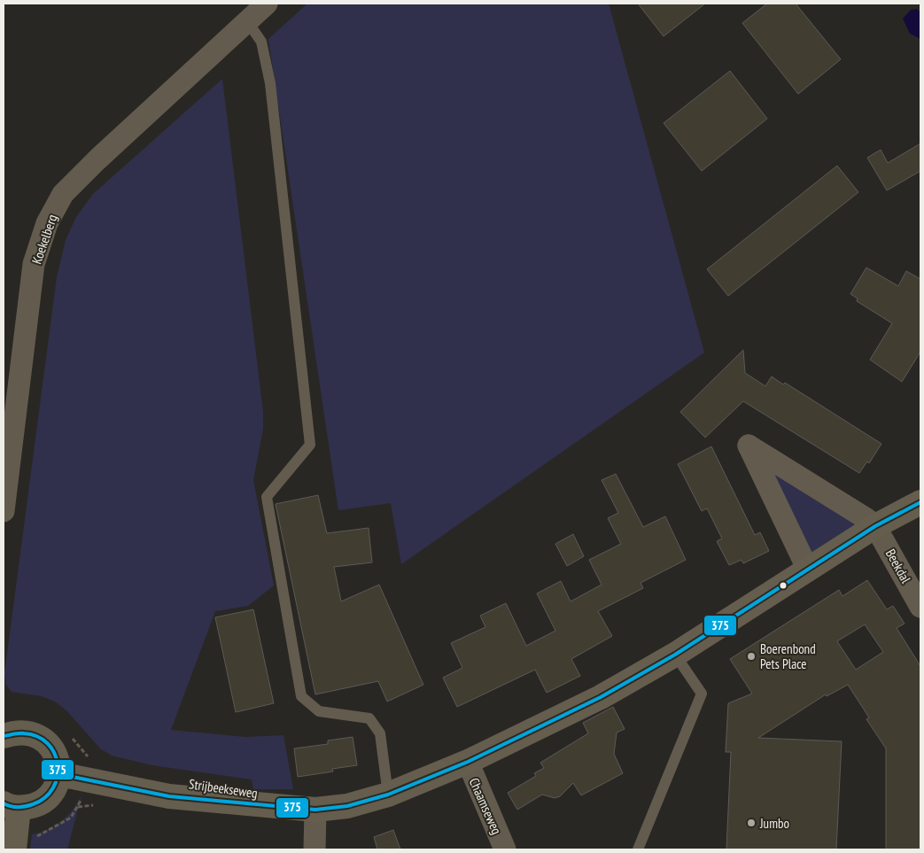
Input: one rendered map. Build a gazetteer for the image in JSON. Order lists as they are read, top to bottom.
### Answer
{
  "streets": {
    "main road": ["Strijbeekseweg"],
    "street": ["Koekelberg", "Beekdal", "Chaamseweg"]
  },
  "crossings": [
    ["Beekdal", "Strijbeekseweg"],
    ["Strijbeekseweg", "Chaamseweg"]
  ],
  "places": ["Boerenbond Pets Place", "Jumbo"],
  "lines": ["transit line 375"]
}
